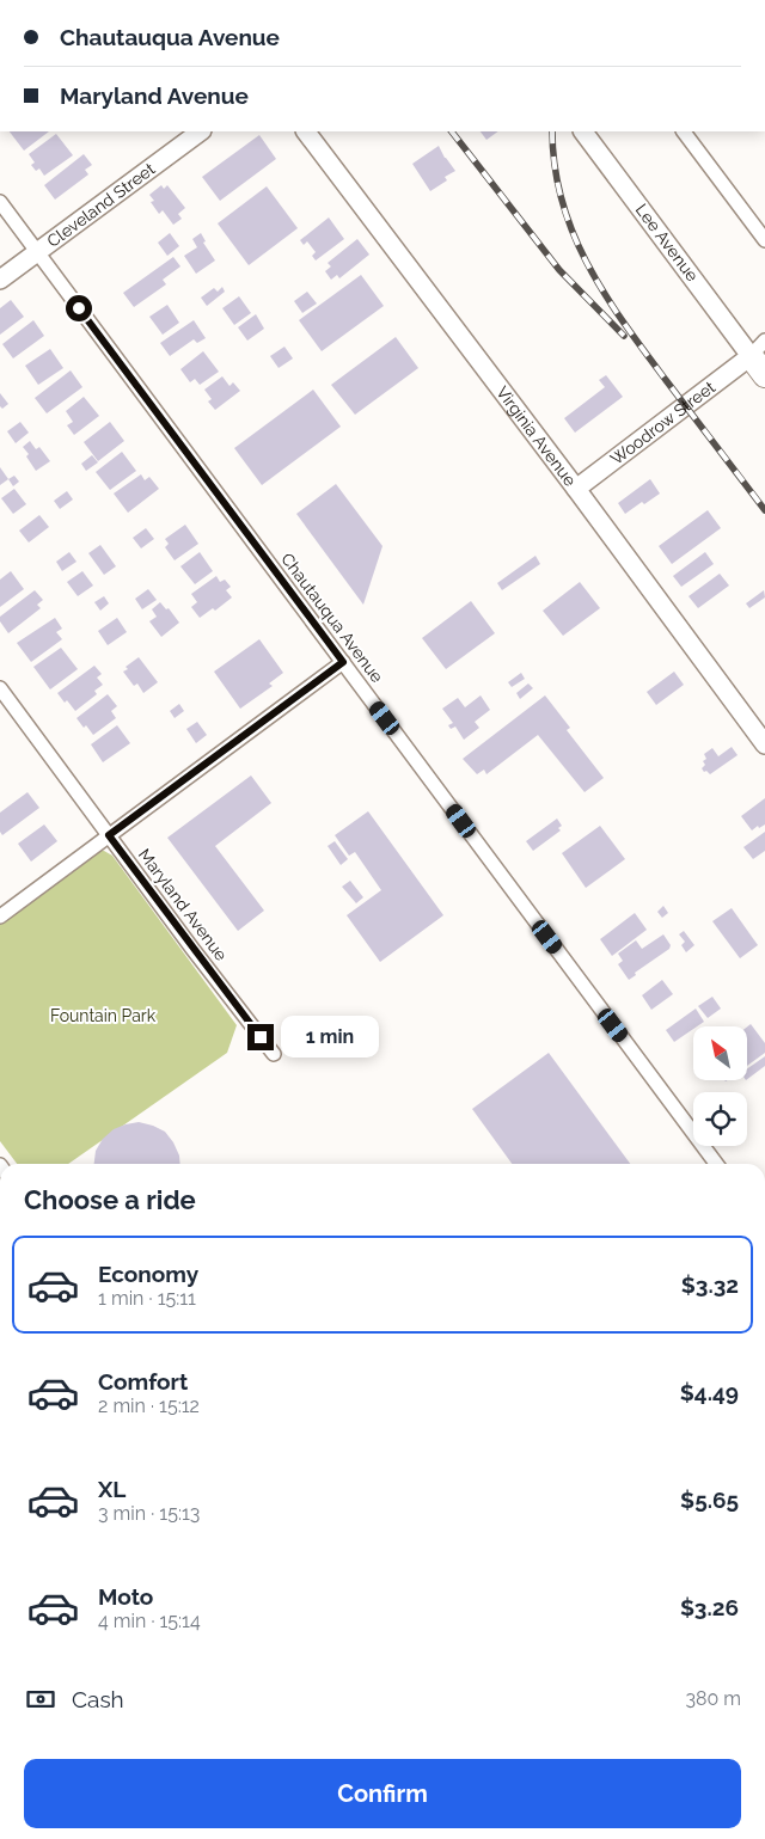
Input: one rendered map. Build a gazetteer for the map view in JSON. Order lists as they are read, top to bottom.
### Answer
{
  "streets": {
    "street": [
      "Cleveland Street",
      "Lee Avenue",
      "Woodrow Street",
      "Virginia Avenue",
      "Chautauqua Avenue",
      "Maryland Avenue"
    ]
  },
  "crossings": [
    ["Cleveland Street", "Chautauqua Avenue"],
    ["Lee Avenue", "Woodrow Street"],
    ["Woodrow Street", "Virginia Avenue"]
  ],
  "parks": ["Fountain Park"],
  "north": "top left",
  "page": {
    "banner": ["Chautauqua Avenue", "Maryland Avenue"],
    "bubble": "1 min",
    "heading": "Choose a ride",
    "list": [
      {
        "name": "Economy",
        "note": "1 min · 15:11",
        "value": "$3.32"
      },
      {
        "name": "Comfort",
        "note": "2 min · 15:12",
        "value": "$4.49"
      },
      {
        "name": "XL",
        "note": "3 min · 15:13",
        "value": "$5.65"
      },
      {
        "name": "Moto",
        "note": "4 min · 15:14",
        "value": "$3.26"
      }
    ],
    "pay": ["Cash", "380 m"],
    "buttons": "Confirm"
  }
}
